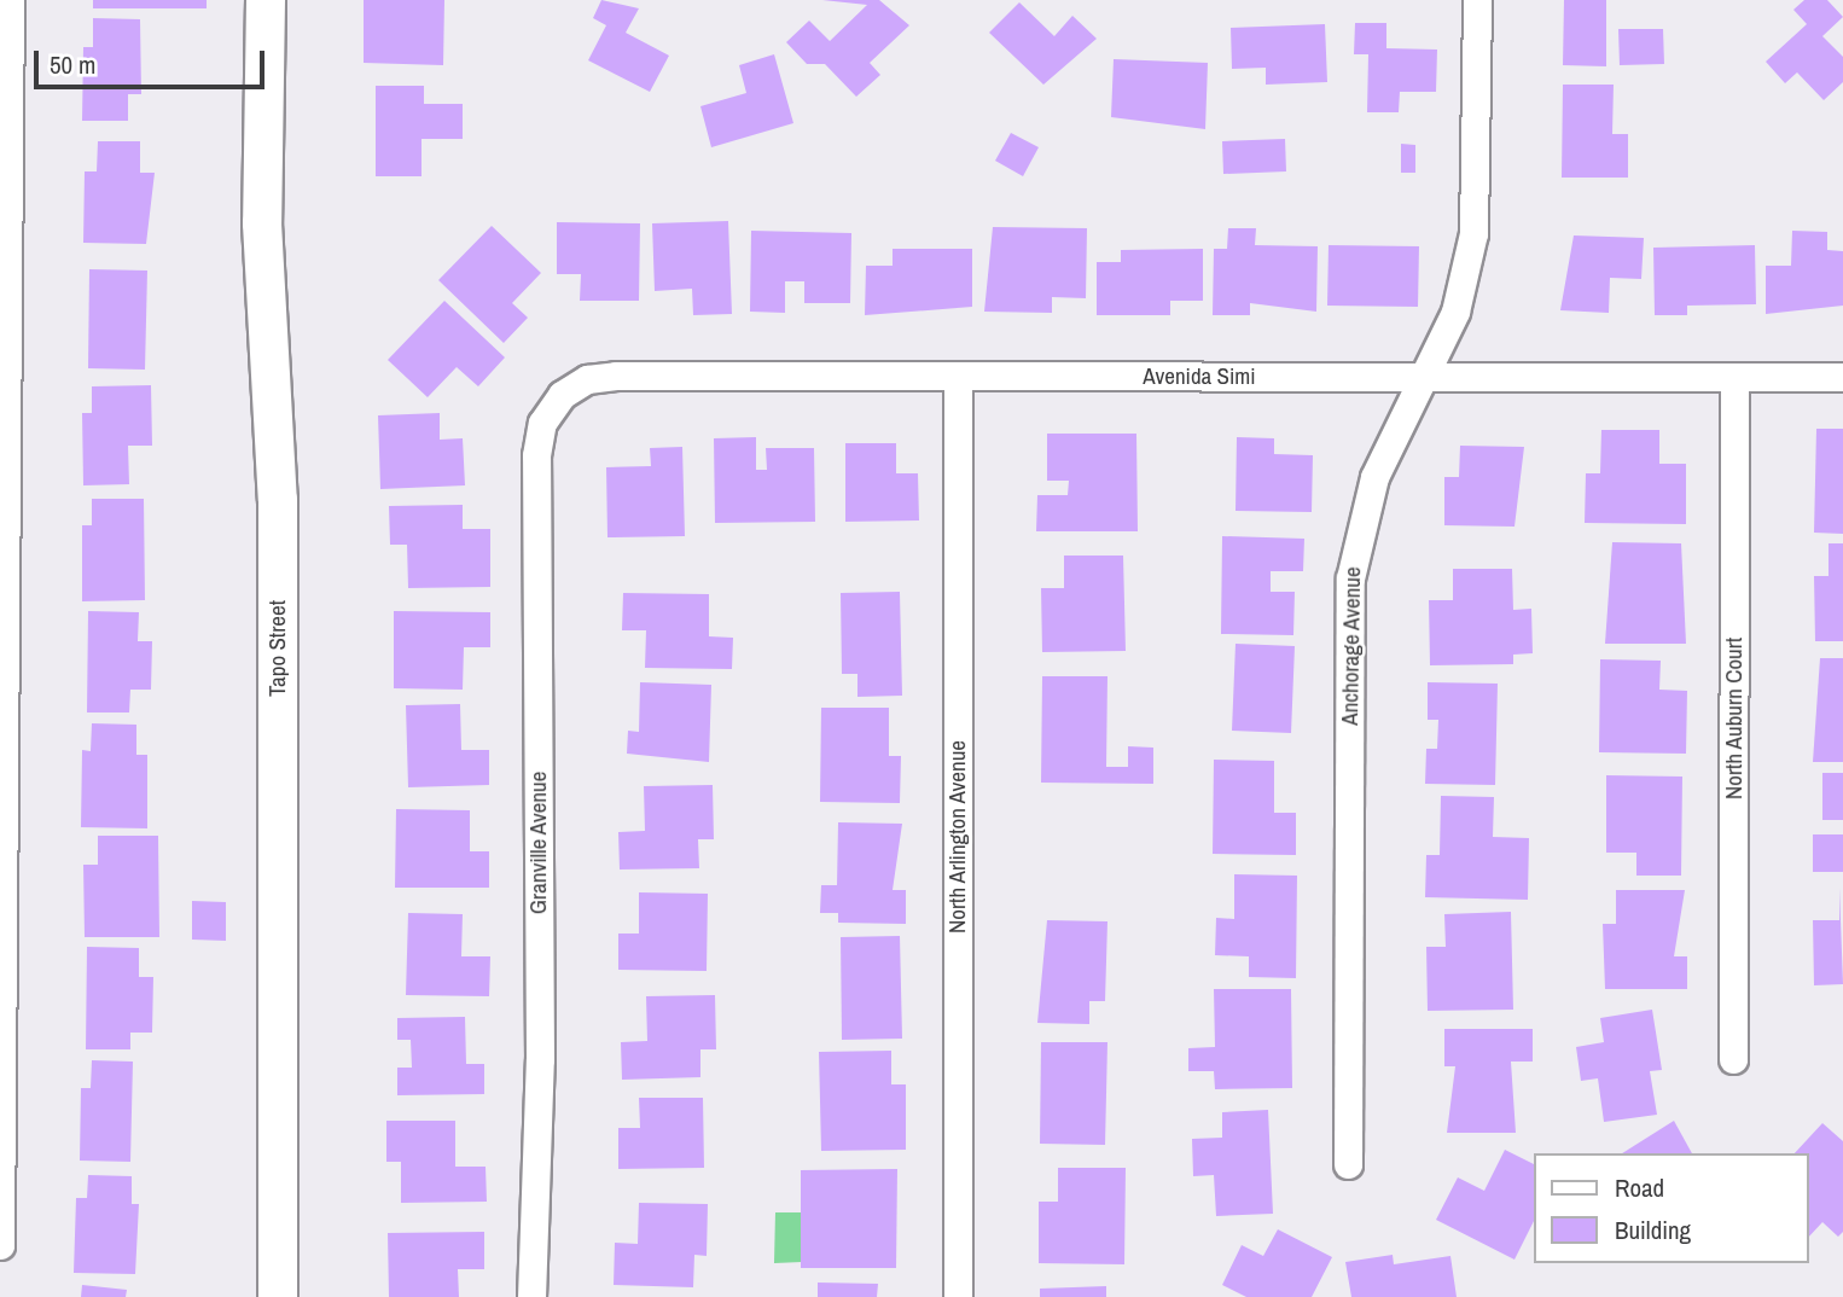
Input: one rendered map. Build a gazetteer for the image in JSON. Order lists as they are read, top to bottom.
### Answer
{
  "streets": {
    "street": [
      "Avenida Simi",
      "Anchorage Avenue",
      "Tapo Street",
      "North Auburn Court",
      "North Arlington Avenue",
      "Granville Avenue"
    ]
  },
  "crossings": [
    ["Avenida Simi", "Anchorage Avenue"],
    ["Avenida Simi", "North Auburn Court"],
    ["Avenida Simi", "North Arlington Avenue"],
    ["Avenida Simi", "Granville Avenue"]
  ],
  "legend": ["Road", "Building"],
  "scale_bar": "50 m"
}
